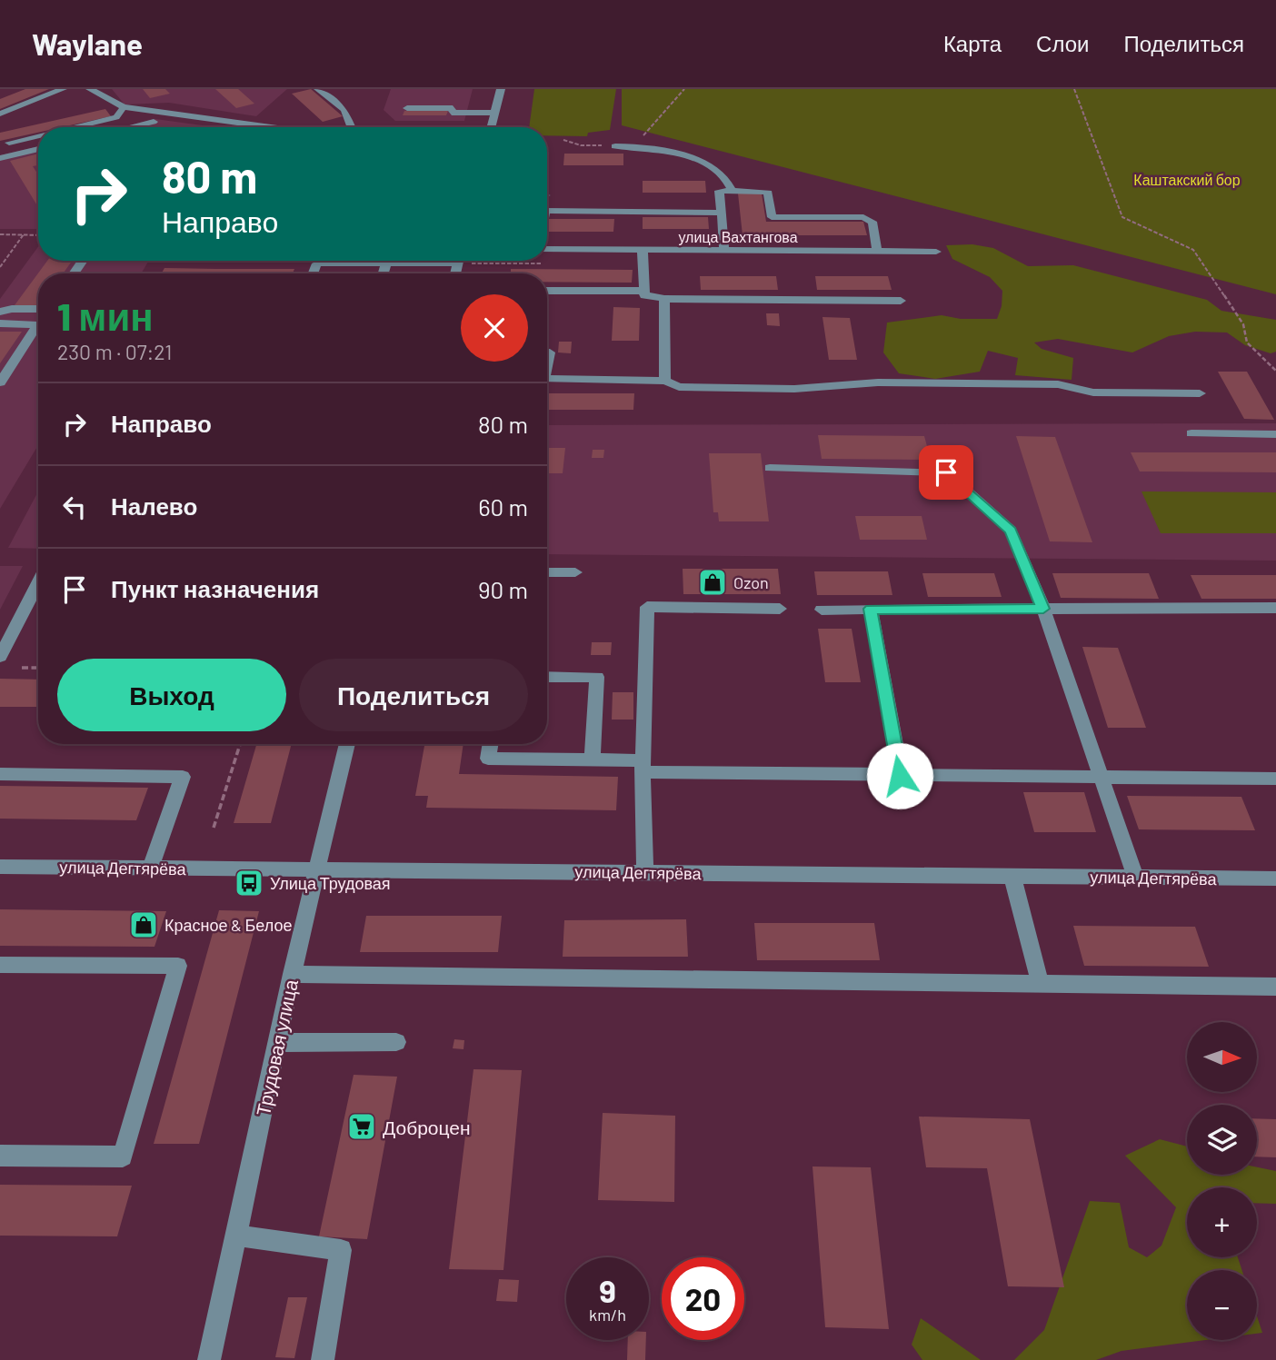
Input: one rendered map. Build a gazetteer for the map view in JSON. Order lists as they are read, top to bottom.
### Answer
{
  "streets": {
    "street": ["улица Вахтангова", "улица Дегтярёва", "Трудовая улица"]
  },
  "crossings": [
    ["улица Дегтярёва", "Трудовая улица"]
  ],
  "parks": ["Каштакский бор"],
  "places": {
    "shop": ["Ozon", "Красное & Белое"],
    "bus stop": ["Улица Трудовая"],
    "supermarket": ["Доброцен"]
  },
  "north": "right",
  "page": {
    "header": "Waylane",
    "nav": ["Карта", "Слои", "Поделиться"],
    "turn": ["80 m", "Направо"],
    "heading": ["1 мин", "230 m · 07:21"],
    "list": [
      {
        "name": "Направо",
        "value": "80 m"
      },
      {
        "name": "Налево",
        "value": "60 m"
      },
      {
        "name": "Пункт назначения",
        "value": "90 m"
      }
    ],
    "buttons": ["Выход", "Поделиться"],
    "map_buttons": ["+", "−"],
    "speed": "9 km/h",
    "limit": "20"
  }
}
